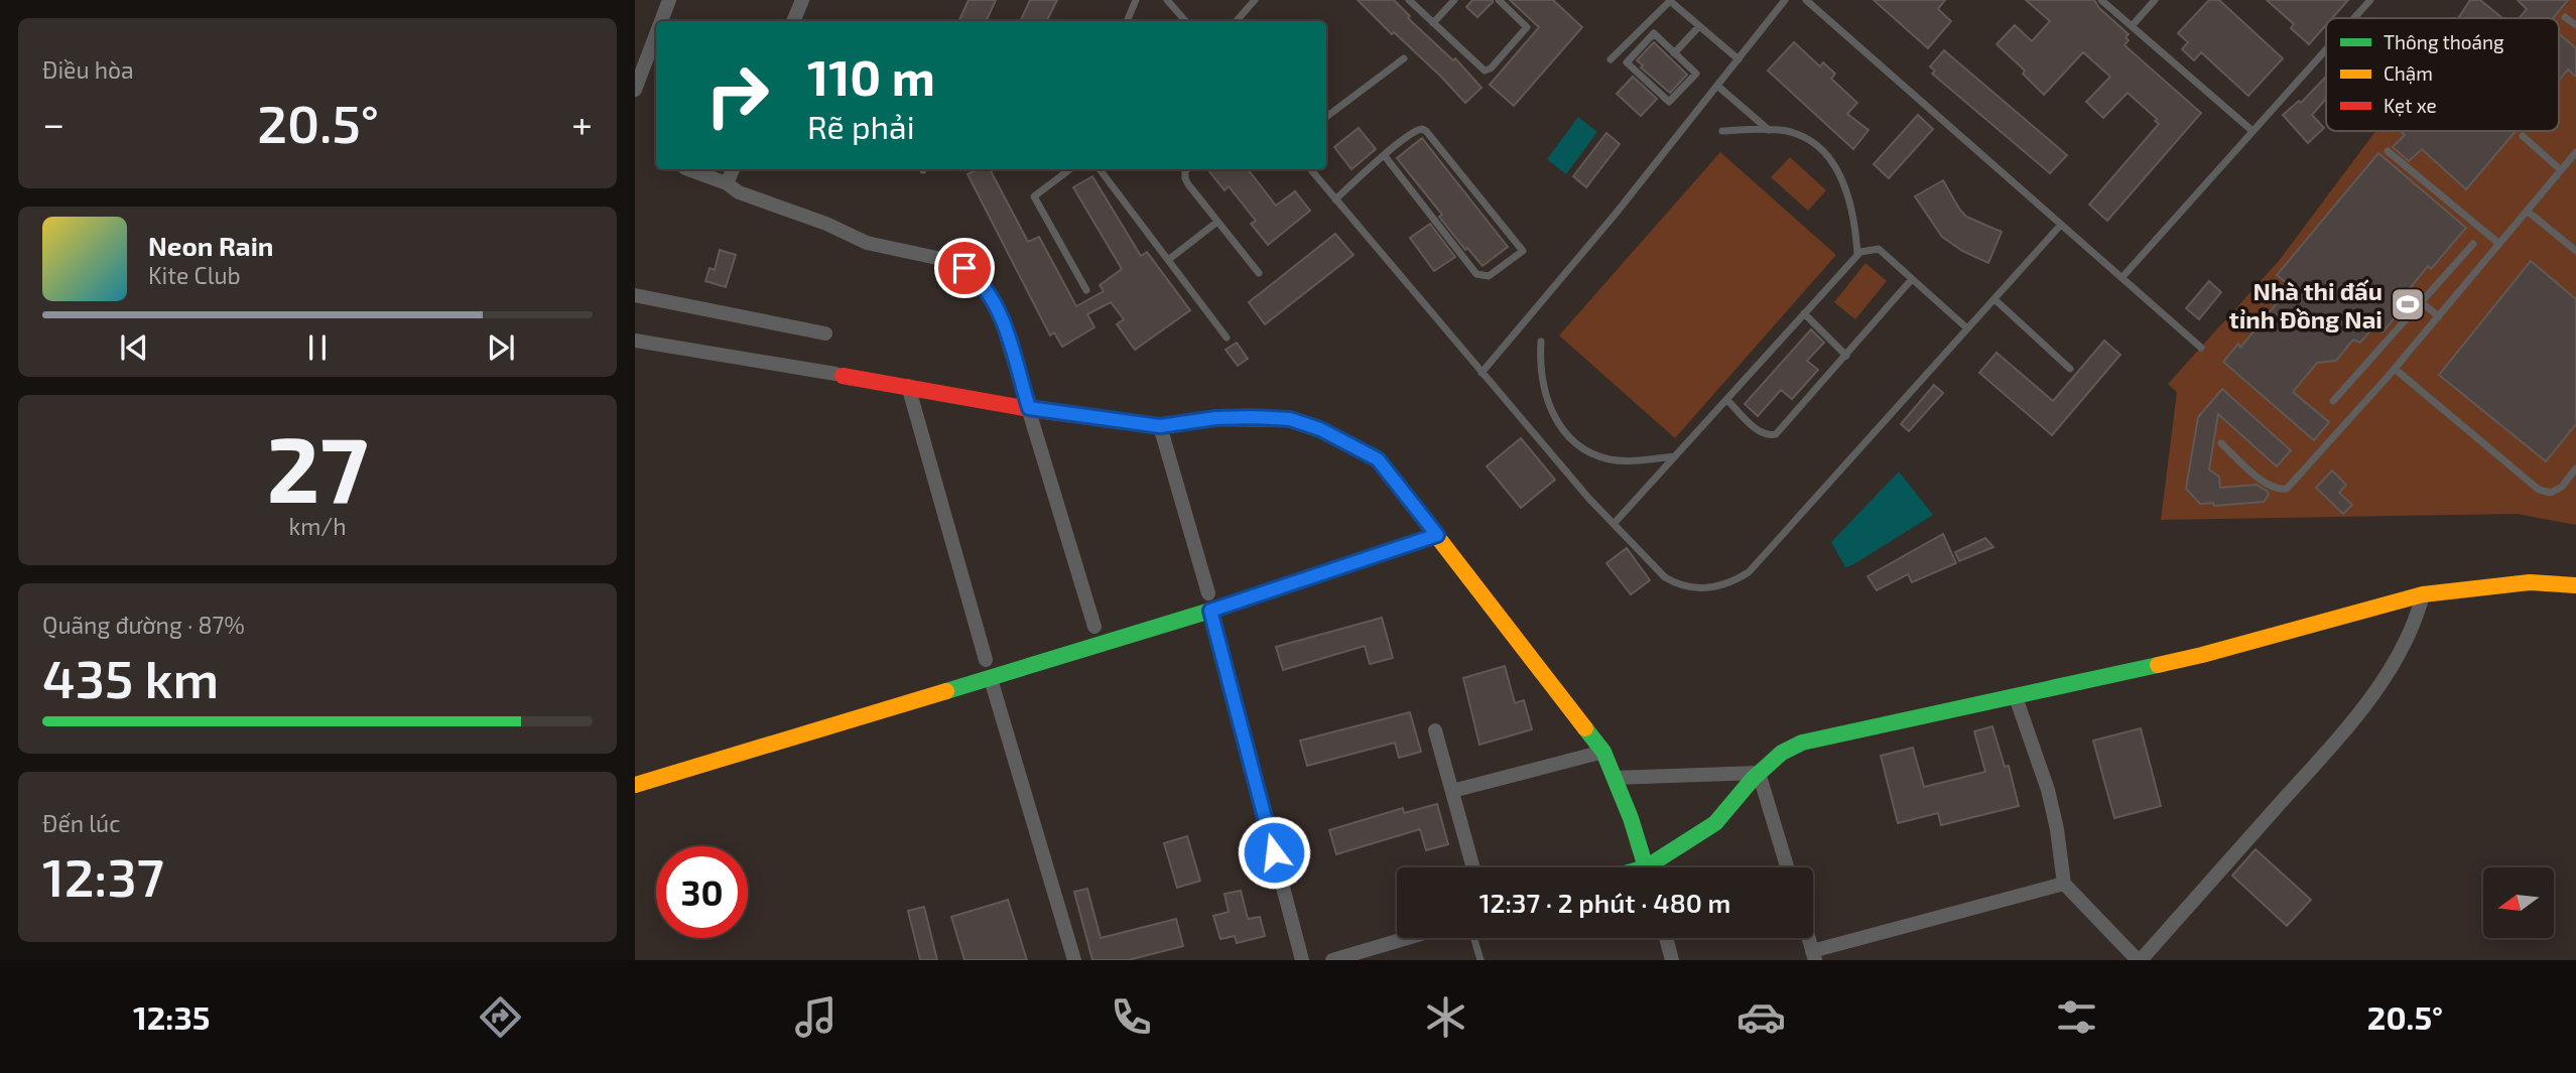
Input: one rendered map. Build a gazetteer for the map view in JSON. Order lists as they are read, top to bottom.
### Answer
{
  "places": {
    "sports": ["Nhà thi đấu tỉnh Đồng Nai"]
  },
  "legend": ["Thông thoáng", "Chậm", "Kẹt xe"],
  "north": "left",
  "page": {
    "tile": [
      "Điều hòa",
      ["27", "km/h"],
      ["Quãng đường · 87%", "435 km"],
      ["Đến lúc", "12:37"]
    ],
    "turn": ["110 m", "Rẽ phải"],
    "heat": ["−", "20.5°", "+"],
    "song": ["Neon Rain", "Kite Club"],
    "limit": "30",
    "trip": "12:37 · 2 phút · 480 m",
    "tabs": ["12:35", "20.5°"]
  }
}
